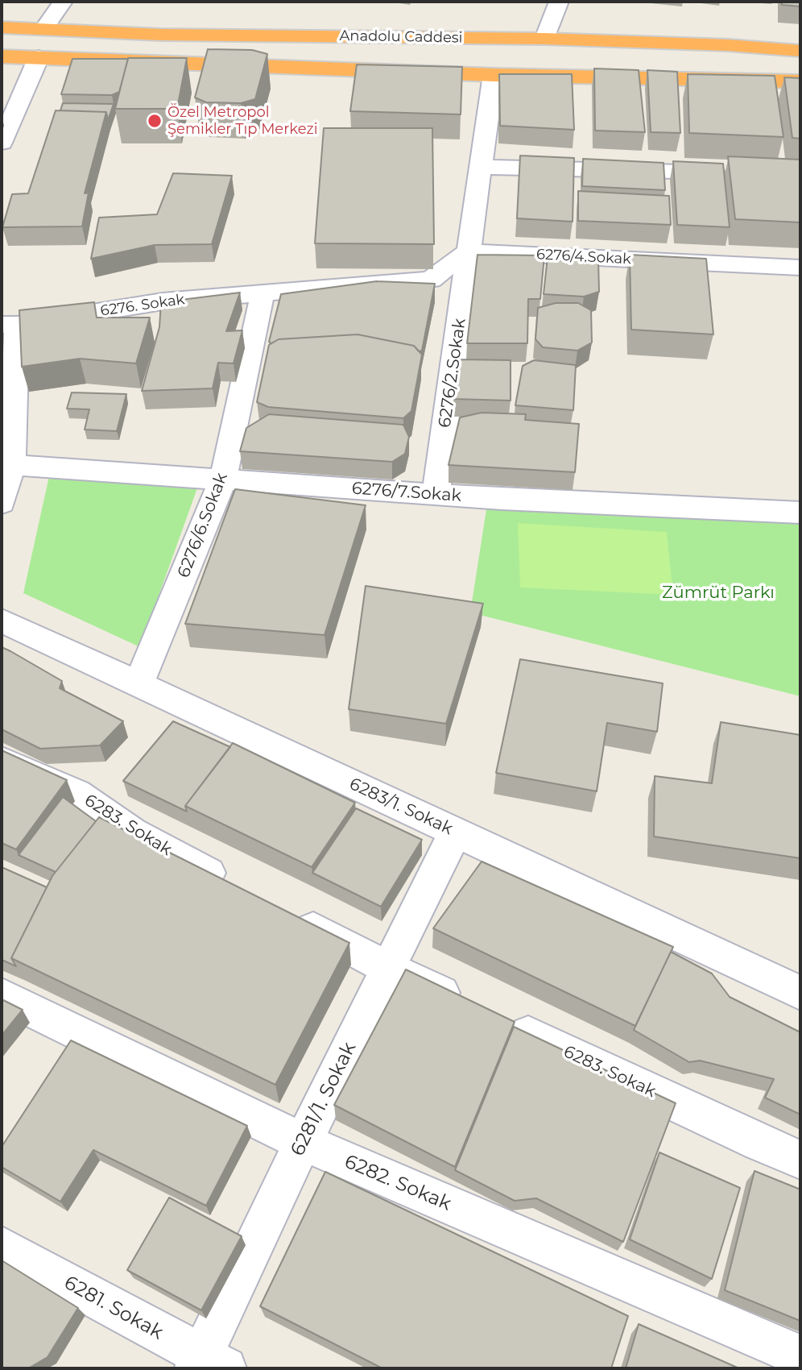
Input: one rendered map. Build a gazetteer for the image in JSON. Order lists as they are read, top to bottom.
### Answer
{
  "streets": {
    "highway": ["Anadolu Caddesi"],
    "street": [
      "6276/4.Sokak",
      "6276. Sokak",
      "6276/2.Sokak",
      "6276/7.Sokak",
      "6276/6.Sokak",
      "6283/1. Sokak",
      "6283. Sokak",
      "6281/1. Sokak",
      "6282. Sokak",
      "6281. Sokak"
    ]
  },
  "crossings": [
    ["6276/4.Sokak", "6276. Sokak"],
    ["6276/4.Sokak", "6276/2.Sokak"],
    ["6276. Sokak", "6276/2.Sokak"],
    ["6276. Sokak", "6276/6.Sokak"],
    ["6276/2.Sokak", "6276/7.Sokak"],
    ["6276/7.Sokak", "6276/6.Sokak"],
    ["6276/6.Sokak", "6283/1. Sokak"],
    ["6283/1. Sokak", "6281/1. Sokak"],
    ["6283. Sokak", "6281/1. Sokak"],
    ["6281/1. Sokak", "6282. Sokak"],
    ["6281/1. Sokak", "6281. Sokak"]
  ],
  "parks": ["Zümrüt Parkı"],
  "places": ["Özel Metropol Şemikler Tıp Merkezi"]
}
